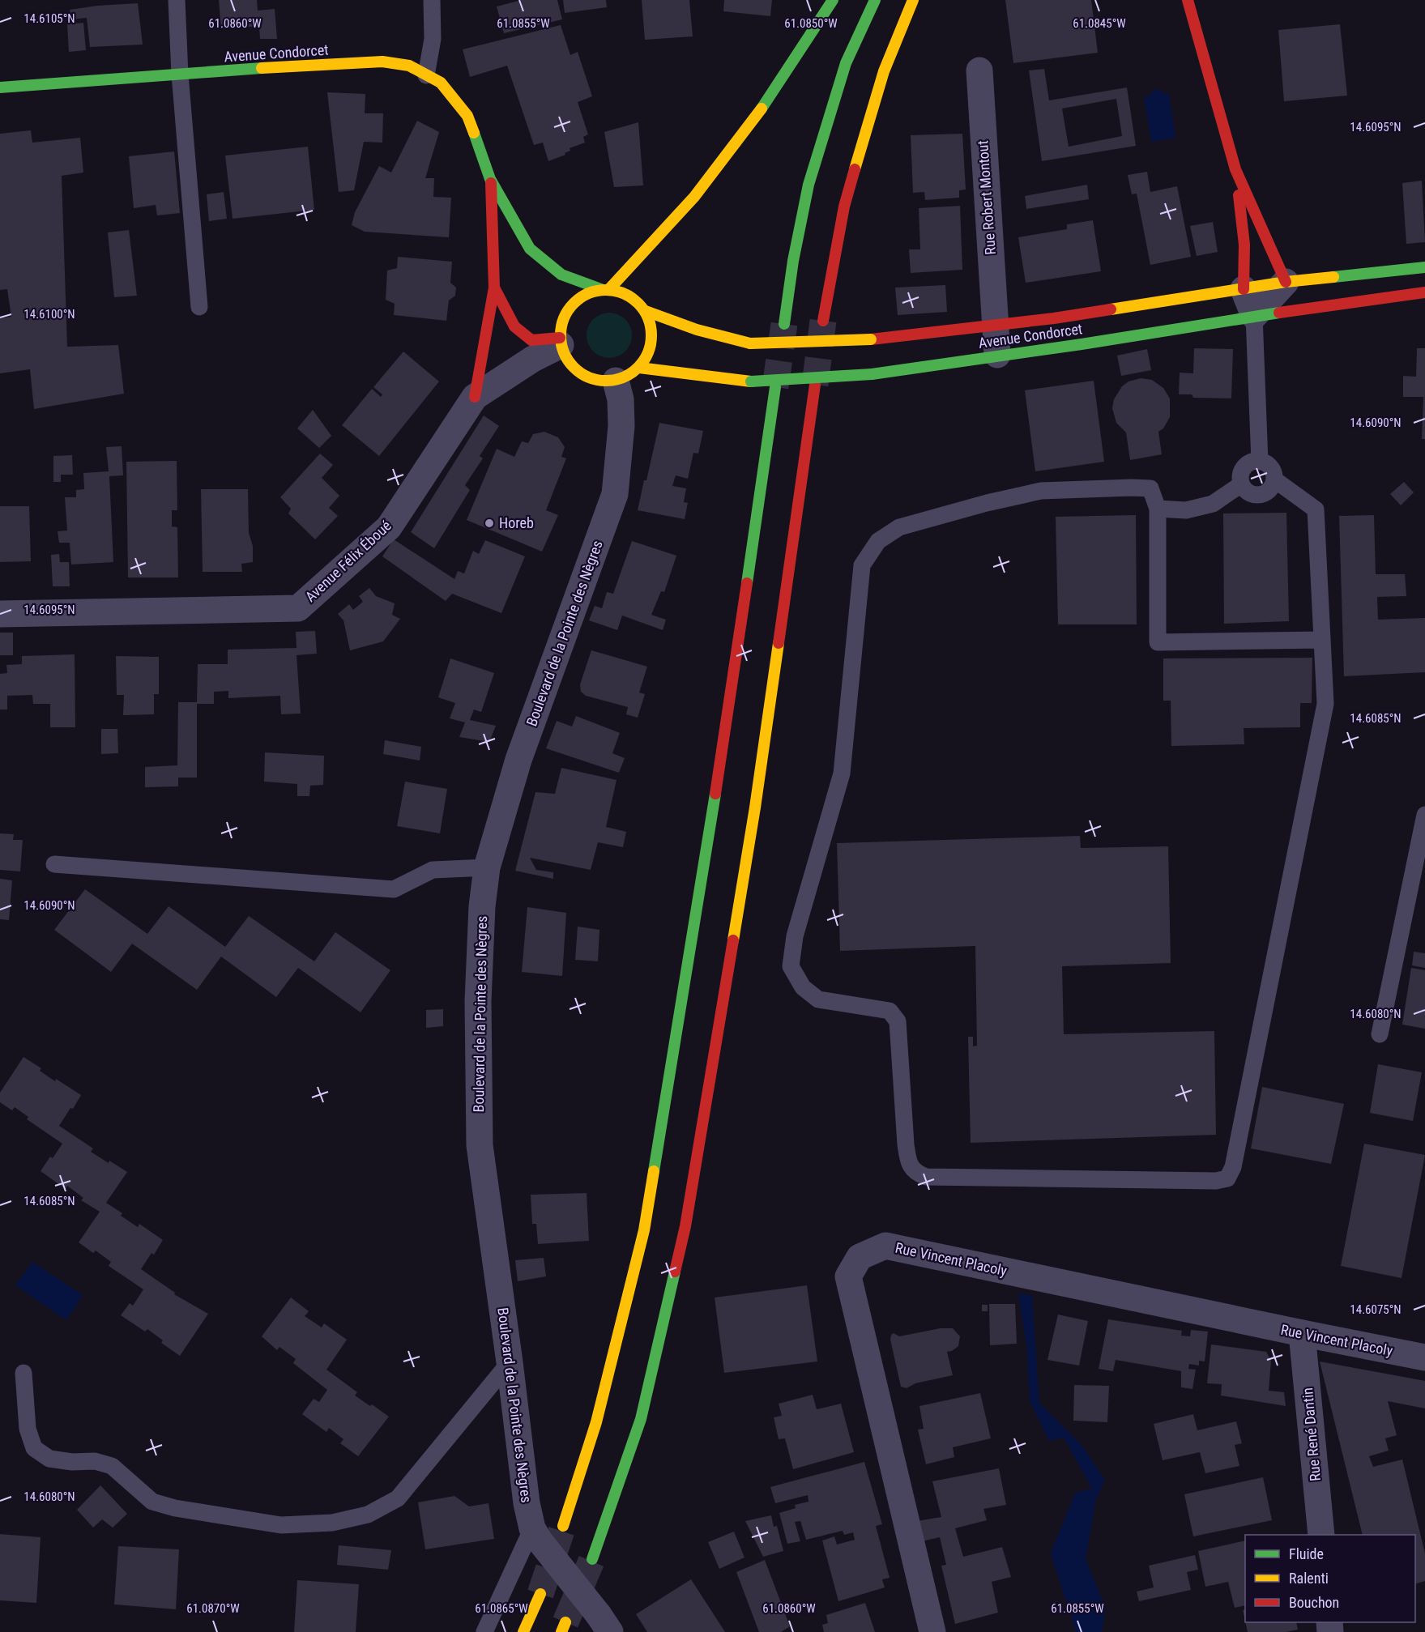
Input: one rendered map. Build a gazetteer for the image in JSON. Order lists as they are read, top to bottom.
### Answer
{
  "streets": {
    "main road": ["Avenue Condorcet"],
    "street": [
      "Rue Robert Montout",
      "Avenue Félix Éboué",
      "Boulevard de la Pointe des Nègres",
      "Rue Vincent Placoly",
      "Rue René Dantin"
    ]
  },
  "crossings": [
    ["Avenue Condorcet", "Rue Robert Montout"],
    ["Avenue Condorcet", "Avenue Félix Éboué"],
    ["Avenue Condorcet", "Boulevard de la Pointe des Nègres"],
    ["Avenue Félix Éboué", "Boulevard de la Pointe des Nègres"],
    ["Rue Vincent Placoly", "Rue René Dantin"]
  ],
  "places": ["Horeb"],
  "legend": ["Fluide", "Ralenti", "Bouchon"],
  "coordinates": [
    "14.6105°N",
    "61.0845°W",
    "61.0860°W",
    "61.0855°W",
    "61.0850°W",
    "14.6095°N",
    "14.6100°N",
    "14.6090°N",
    "14.6085°N",
    "14.6080°N",
    "14.6075°N",
    "61.0870°W",
    "61.0865°W"
  ]
}
